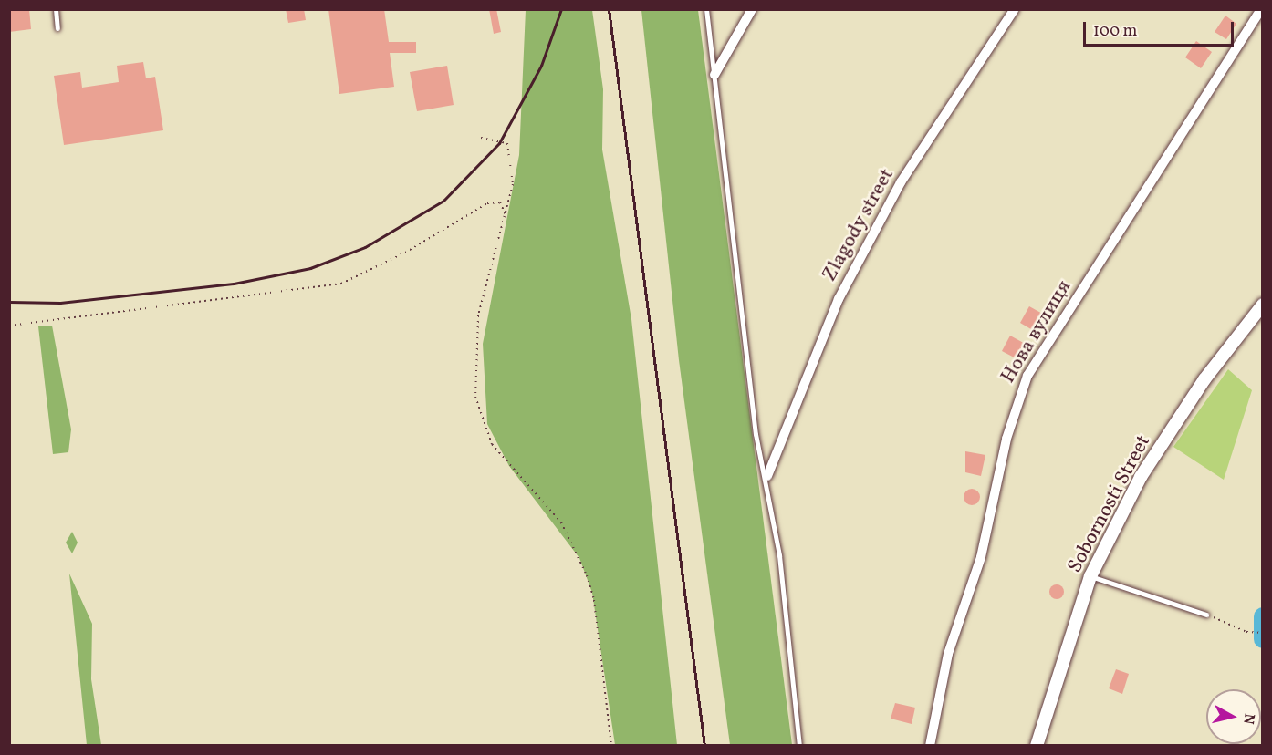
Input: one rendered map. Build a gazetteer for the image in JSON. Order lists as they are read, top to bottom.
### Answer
{
  "streets": {
    "street": ["Zlagody street", "Нова вулиця", "Sobornosti Street"]
  },
  "scale_bar": "100 m",
  "north": "right"
}
